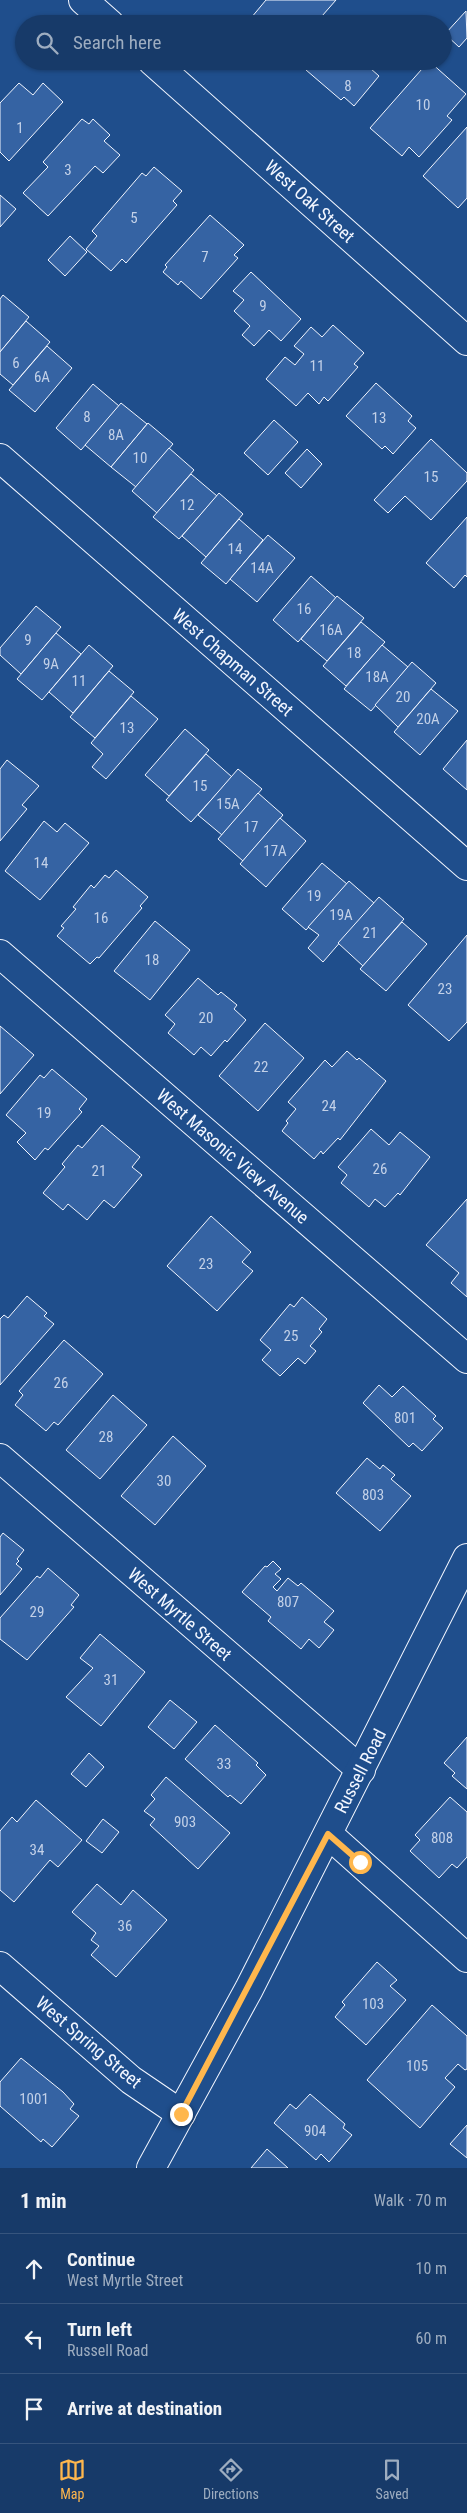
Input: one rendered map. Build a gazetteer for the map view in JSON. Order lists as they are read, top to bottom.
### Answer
{
  "streets": {
    "street": [
      "West Oak Street",
      "West Chapman Street",
      "West Masonic View Avenue",
      "West Myrtle Street",
      "Russell Road",
      "West Spring Street"
    ]
  },
  "crossings": [
    ["West Myrtle Street", "Russell Road"],
    ["Russell Road", "West Spring Street"]
  ],
  "house_numbers": [
    "8",
    "10",
    "1",
    "3",
    "5",
    "7",
    "9",
    "6",
    "11",
    "6A",
    "8",
    "13",
    "8A",
    "10",
    "15",
    "12",
    "14",
    "14A",
    "16",
    "16A",
    "9",
    "18",
    "9A",
    "18A",
    "11",
    "20",
    "20A",
    "13",
    "15",
    "15A",
    "17",
    "17A",
    "14",
    "19",
    "19A",
    "16",
    "21",
    "18",
    "23",
    "20",
    "22",
    "24",
    "19",
    "26",
    "21",
    "23",
    "25",
    "26",
    "801",
    "28",
    "30",
    "803",
    "807",
    "29",
    "31",
    "33",
    "903",
    "808",
    "34",
    "36",
    "103",
    "105",
    "1001",
    "904"
  ],
  "page": {
    "search": "Search here",
    "heading": ["1 min", "Walk · 70 m"],
    "list": [
      ["Continue", "West Myrtle Street", "10 m"],
      ["Turn left", "Russell Road", "60 m"],
      "Arrive at destination"
    ],
    "nav": ["Map", "Directions", "Saved"]
  }
}
